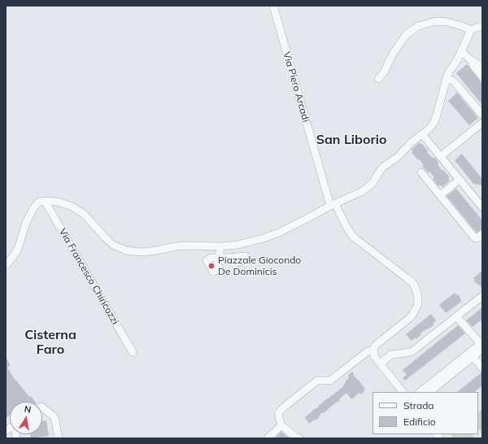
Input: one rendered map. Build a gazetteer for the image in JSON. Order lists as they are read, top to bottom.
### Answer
{
  "streets": {
    "street": ["Via Piero Arcadi", "Via Francesco Chiricozzi"]
  },
  "districts": ["San Liborio", "Cisterna Faro"],
  "places": ["Piazzale Giocondo De Dominicis"],
  "legend": ["Strada", "Edificio"],
  "north": "top"
}
